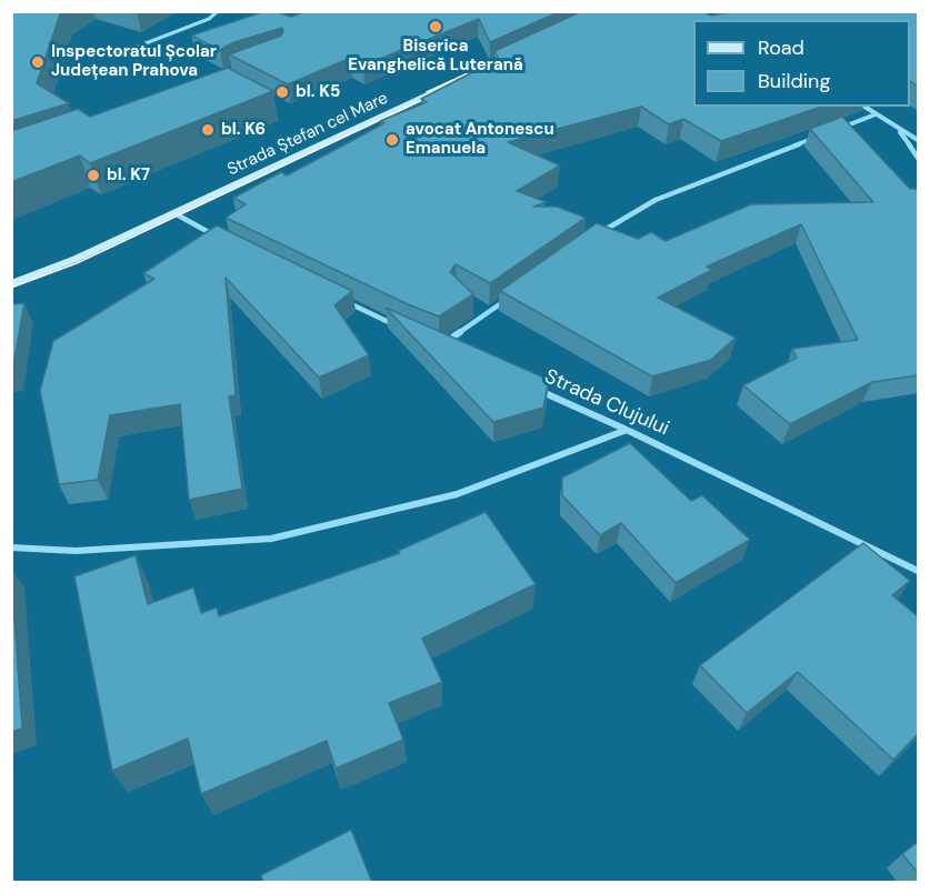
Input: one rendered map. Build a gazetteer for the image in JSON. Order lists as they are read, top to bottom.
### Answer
{
  "streets": {
    "main road": ["Strada Ștefan cel Mare"],
    "street": ["Strada Clujului"]
  },
  "places": [
    "Biserica Evanghelică Luterană",
    "Inspectoratul Școlar Județean Prahova",
    "bl. K5",
    "bl. K6",
    "avocat Antonescu Emanuela",
    "bl. K7"
  ],
  "legend": ["Road", "Building"]
}
